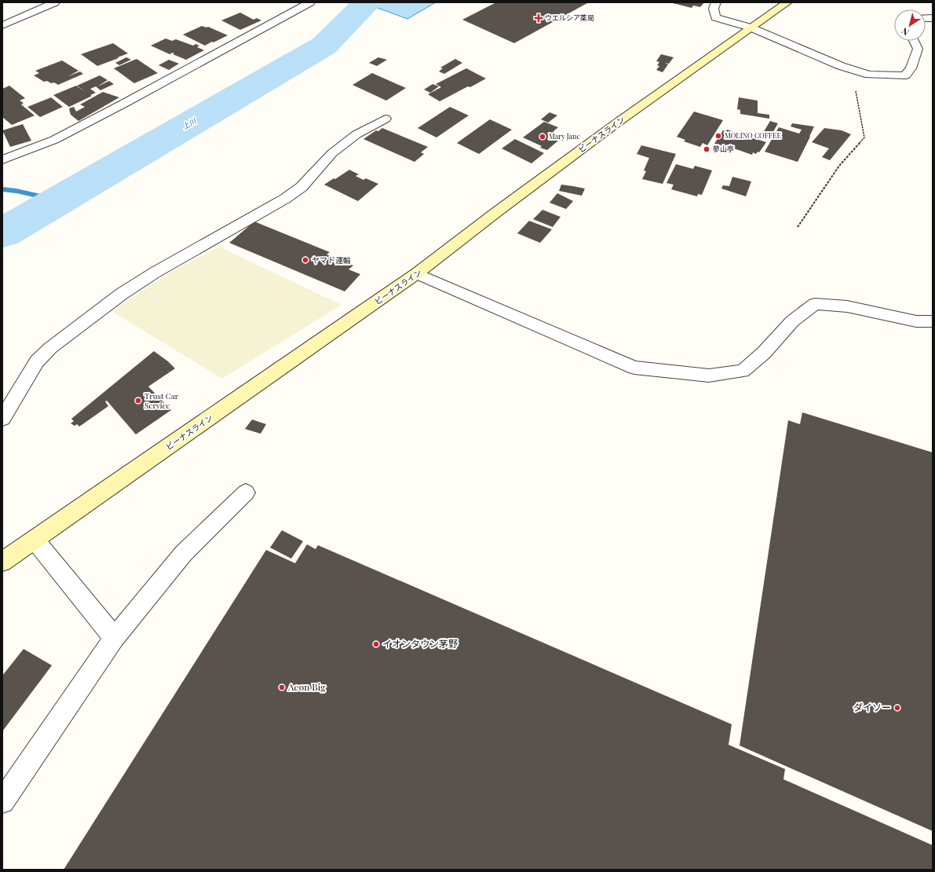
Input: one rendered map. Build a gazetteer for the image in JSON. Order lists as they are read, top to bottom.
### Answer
{
  "streets": {
    "main road": ["ビーナスライン"]
  },
  "water": ["上川"],
  "places": {
    "health": ["ウエルシア薬局"],
    "other": [
      "MOLINO COFFEE",
      "Mary Jane",
      "蓼山亭",
      "ヤマト運輸",
      "Trust Car Service",
      "イオンタウン茅野",
      "Aeon Big",
      "ダイソー"
    ]
  },
  "north": "bottom left"
}
